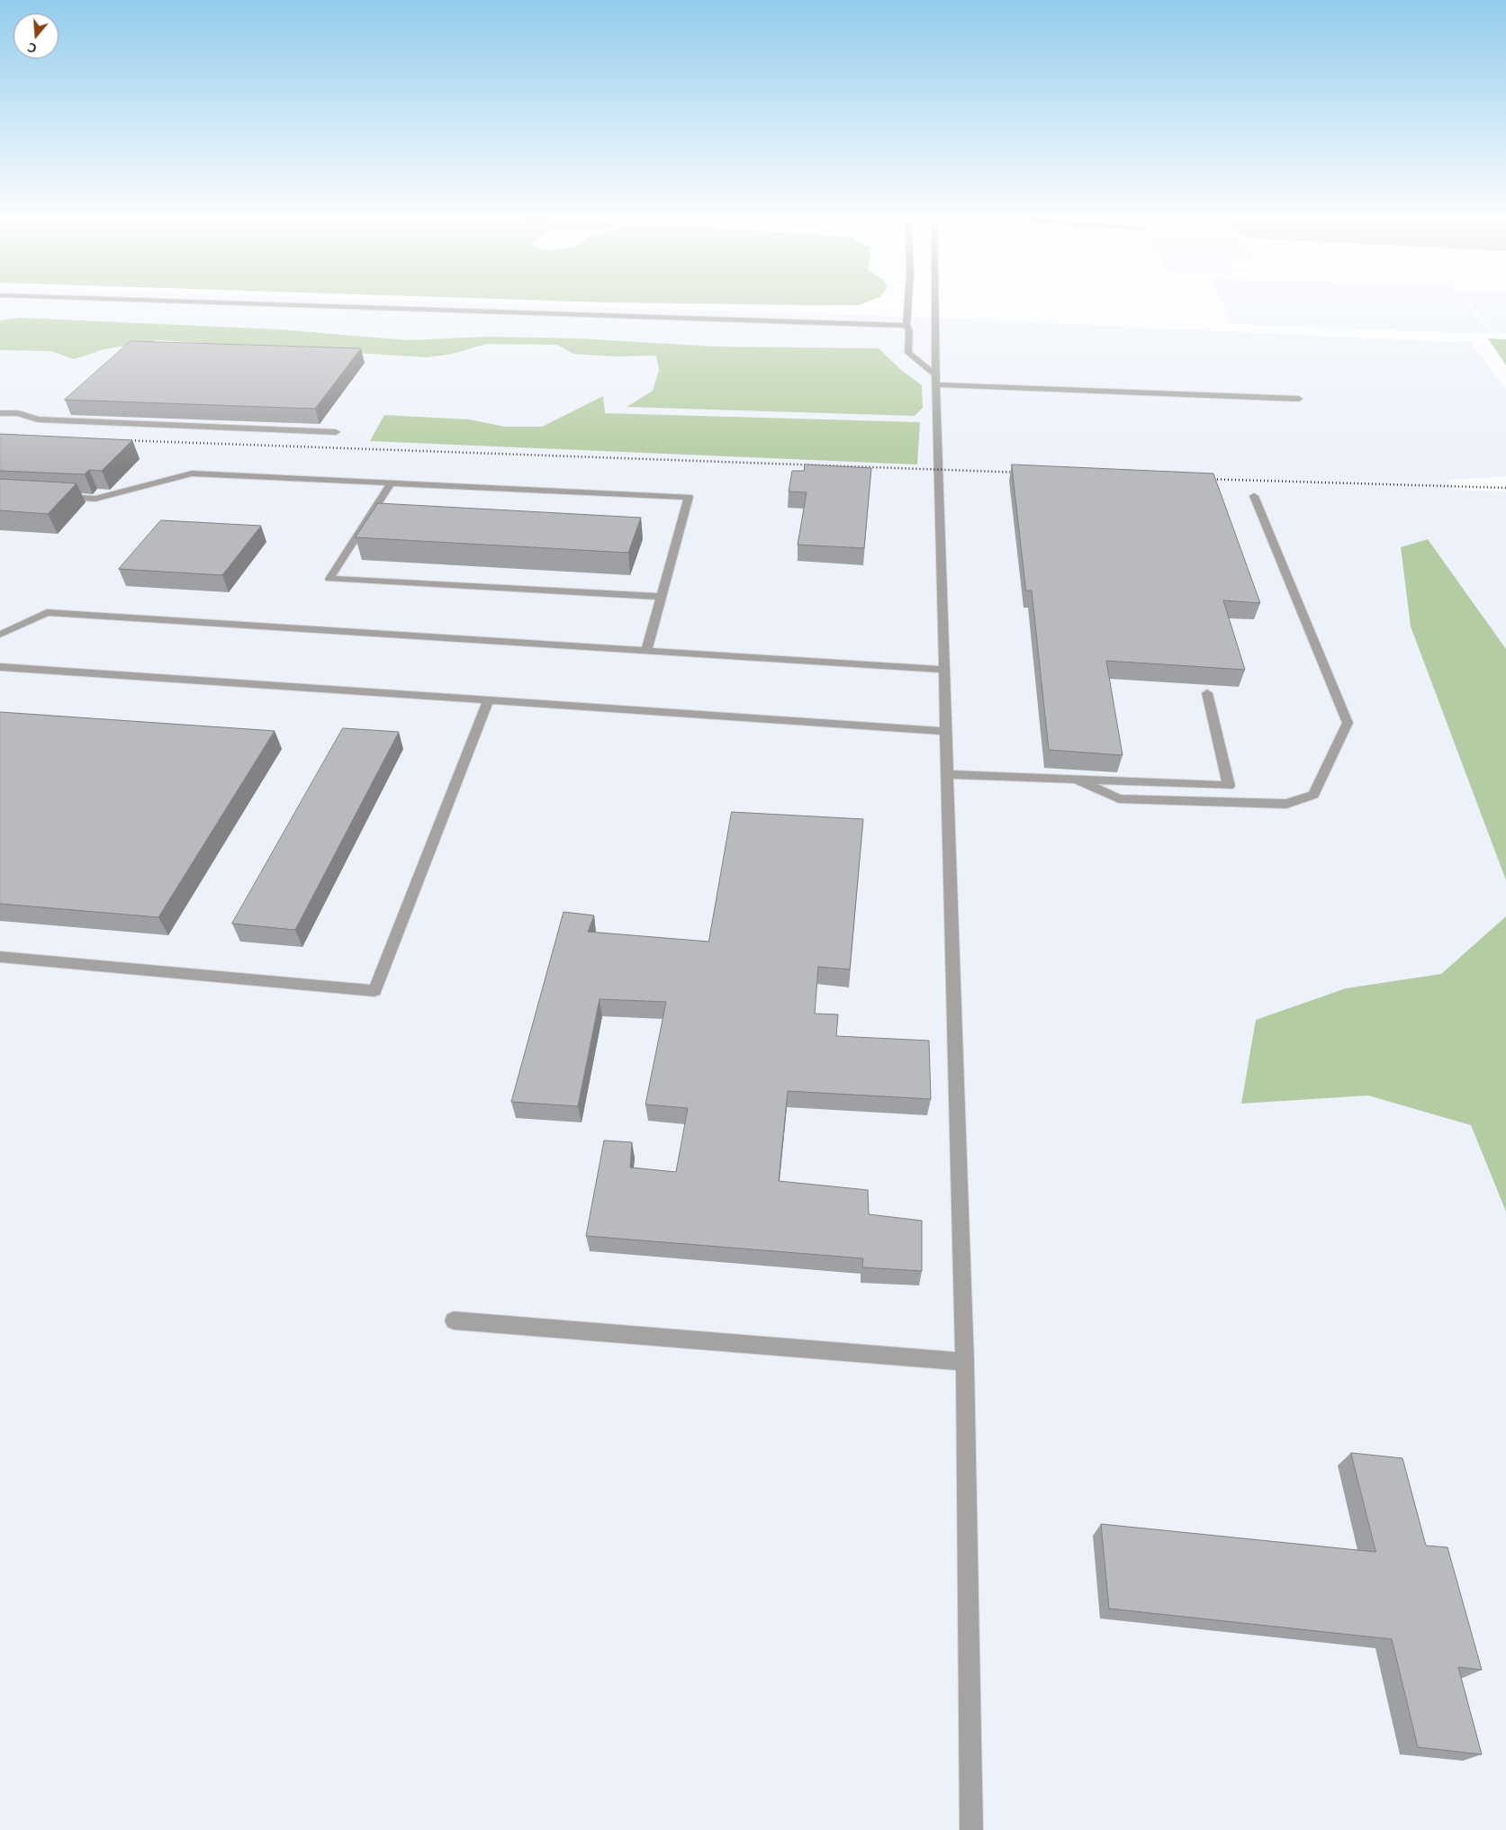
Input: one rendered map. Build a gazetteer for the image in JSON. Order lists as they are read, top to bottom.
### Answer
{
  "north": "bottom"
}
